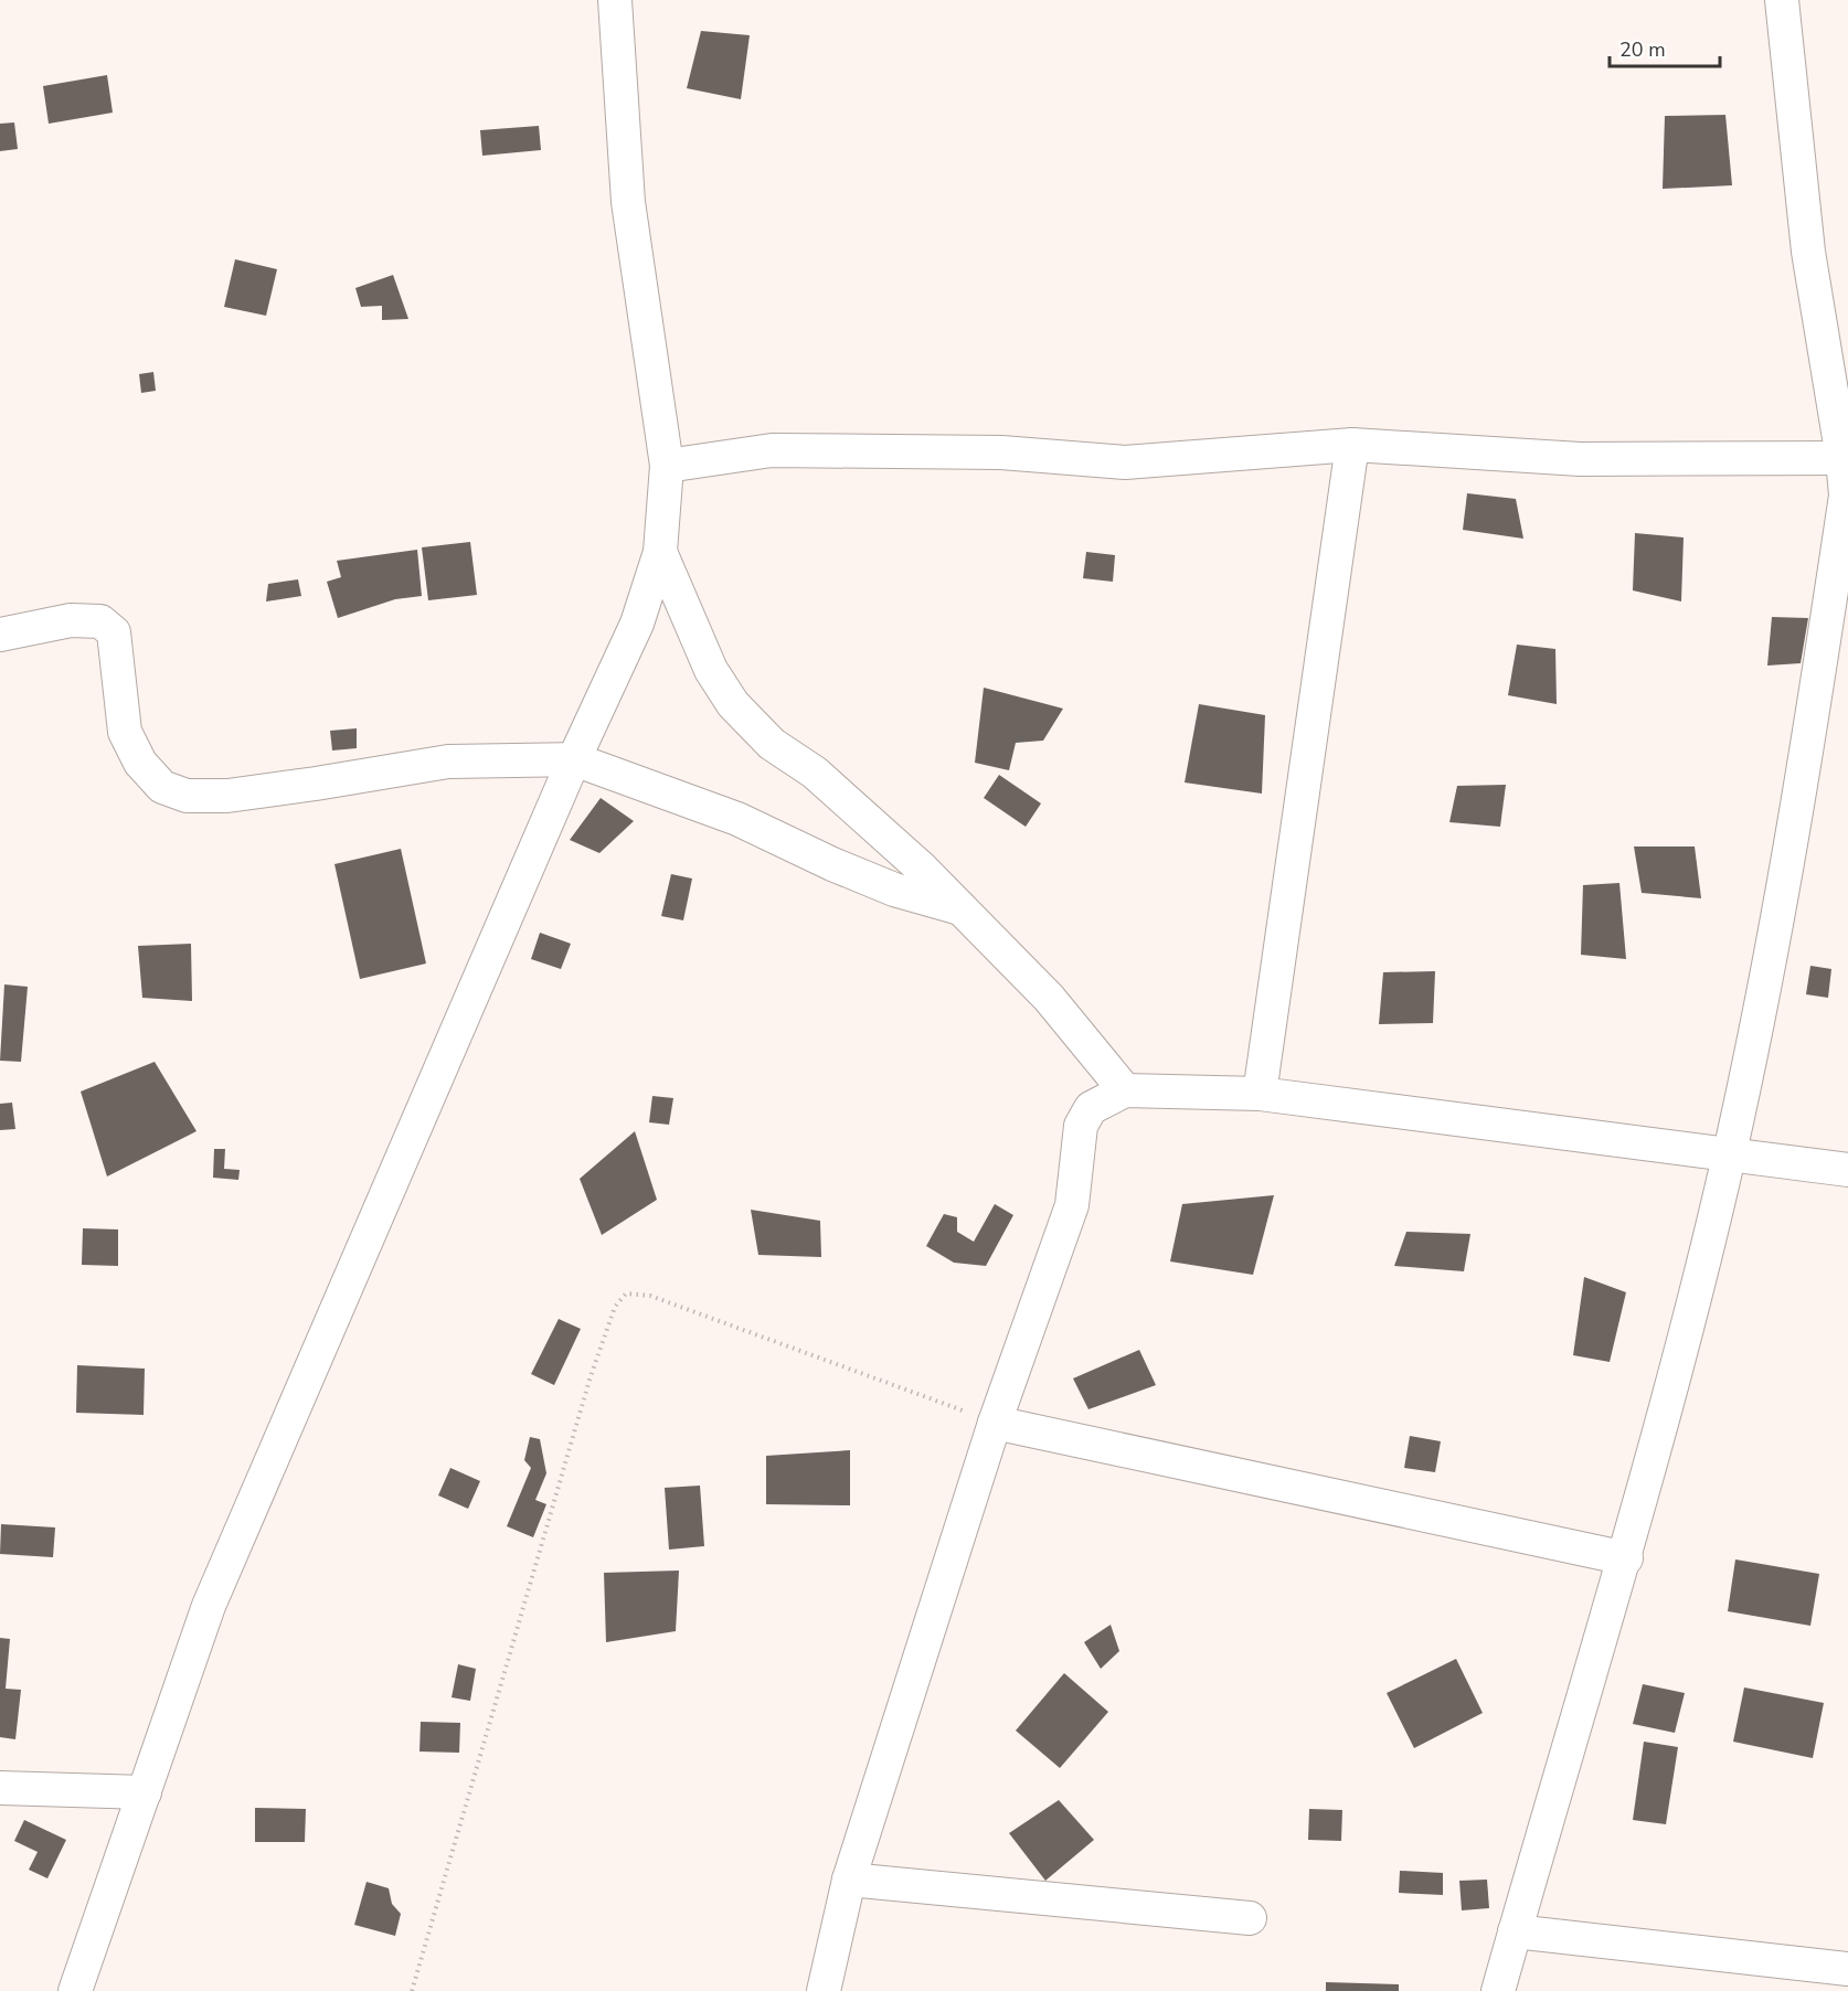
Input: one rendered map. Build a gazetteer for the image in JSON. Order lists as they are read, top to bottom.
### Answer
{
  "scale_bar": "20 m"
}
